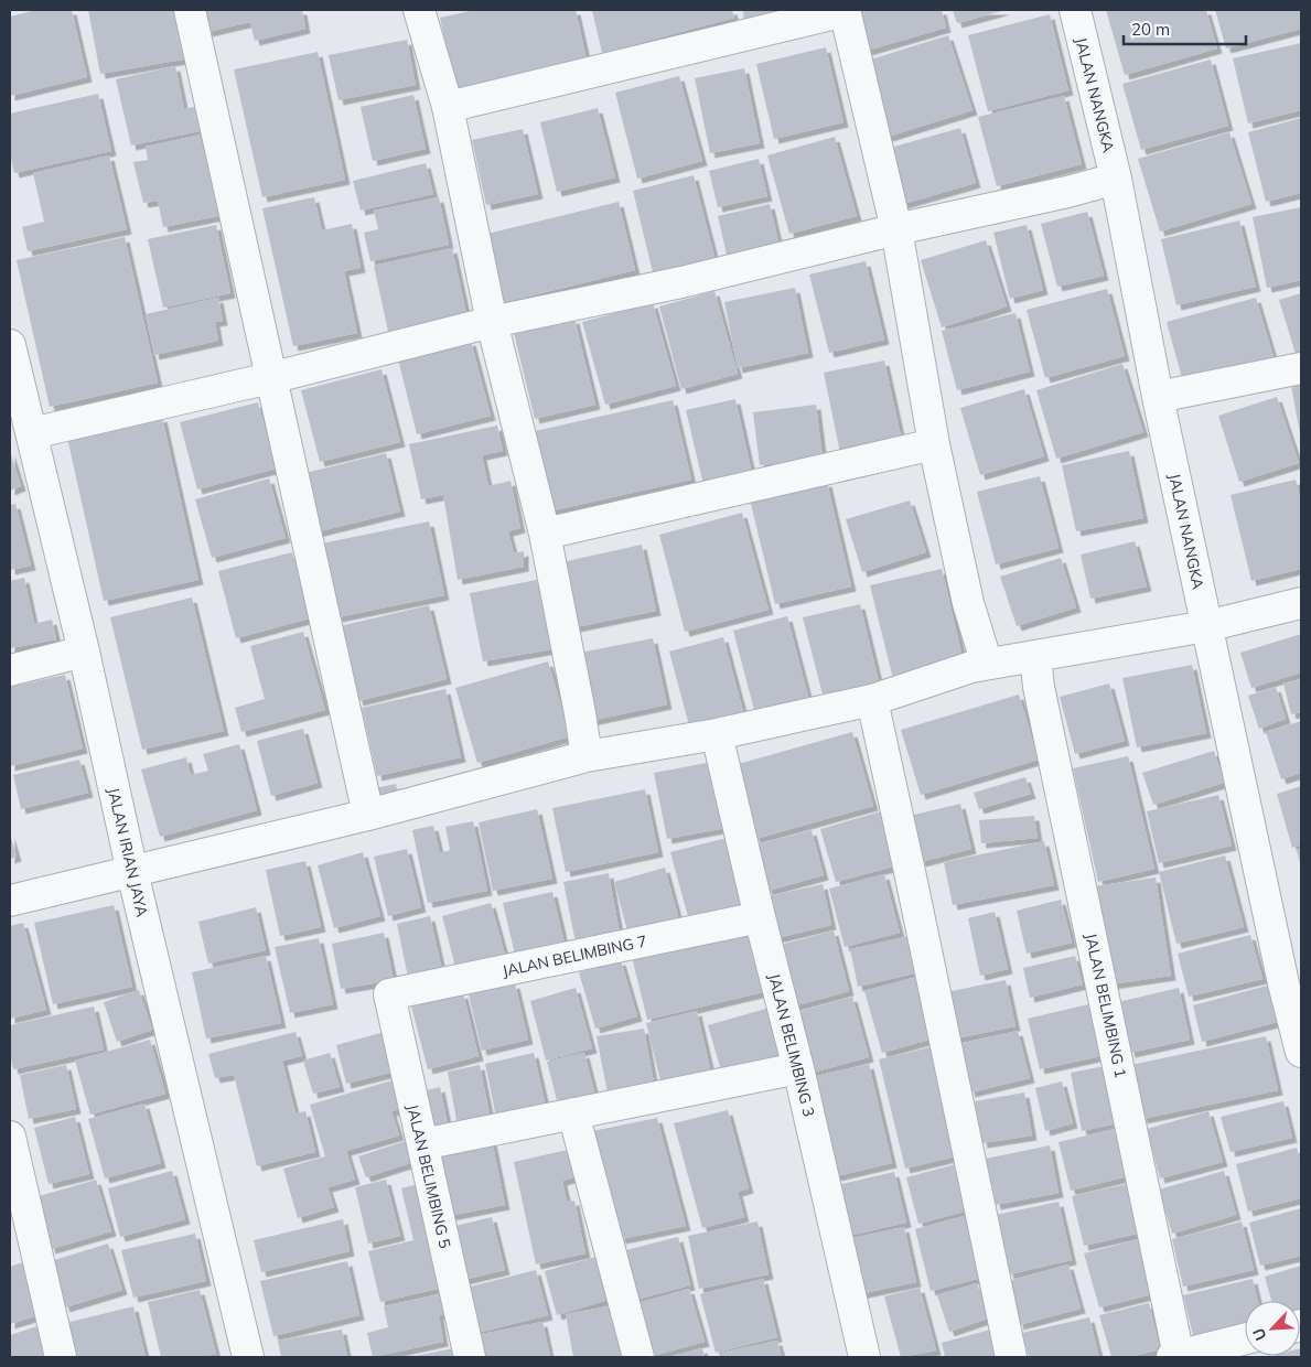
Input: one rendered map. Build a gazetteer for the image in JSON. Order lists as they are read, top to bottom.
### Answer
{
  "streets": {
    "street": [
      "JALAN NANGKA",
      "JALAN IRIAN JAYA",
      "JALAN BELIMBING 7",
      "JALAN BELIMBING 1",
      "JALAN BELIMBING 3",
      "JALAN BELIMBING 5"
    ]
  },
  "crossings": [
    ["JALAN BELIMBING 7", "JALAN BELIMBING 3"],
    ["JALAN BELIMBING 7", "JALAN BELIMBING 5"]
  ],
  "scale_bar": "20 m",
  "north": "bottom left"
}
